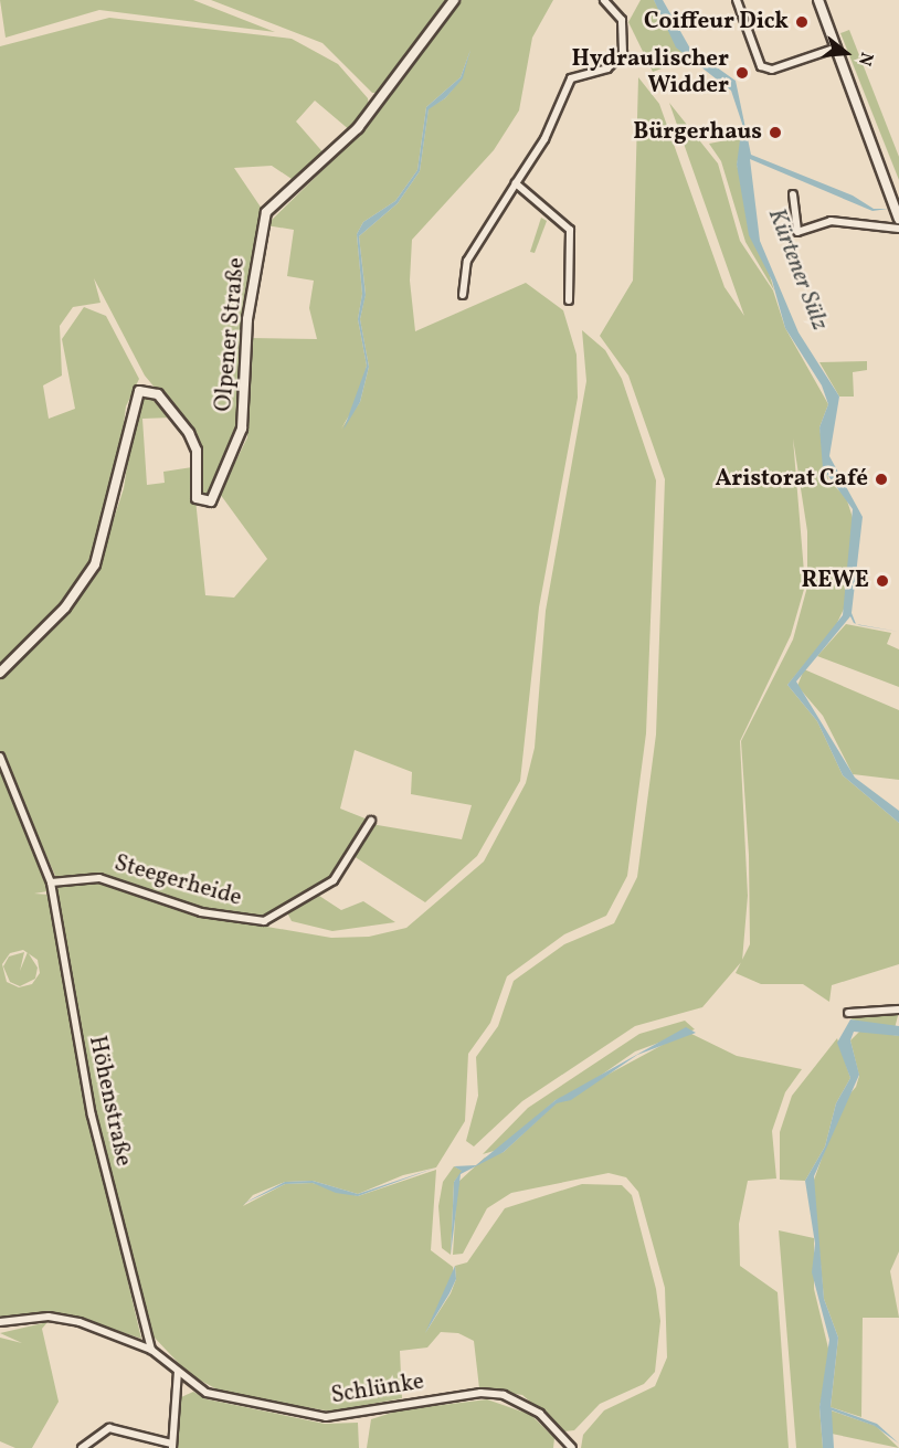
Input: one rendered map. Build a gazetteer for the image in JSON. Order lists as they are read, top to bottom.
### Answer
{
  "streets": {
    "street": [
      "Olpener Straße",
      "Steegerheide",
      "Höhenstraße",
      "Schlünke"
    ]
  },
  "crossings": [
    ["Steegerheide", "Höhenstraße"]
  ],
  "water": ["Kürtener Sülz"],
  "places": [
    "Coiffeur Dick",
    "Hydraulischer Widder",
    "Bürgerhaus",
    "Aristorat Café",
    "REWE"
  ],
  "north": "right"
}
